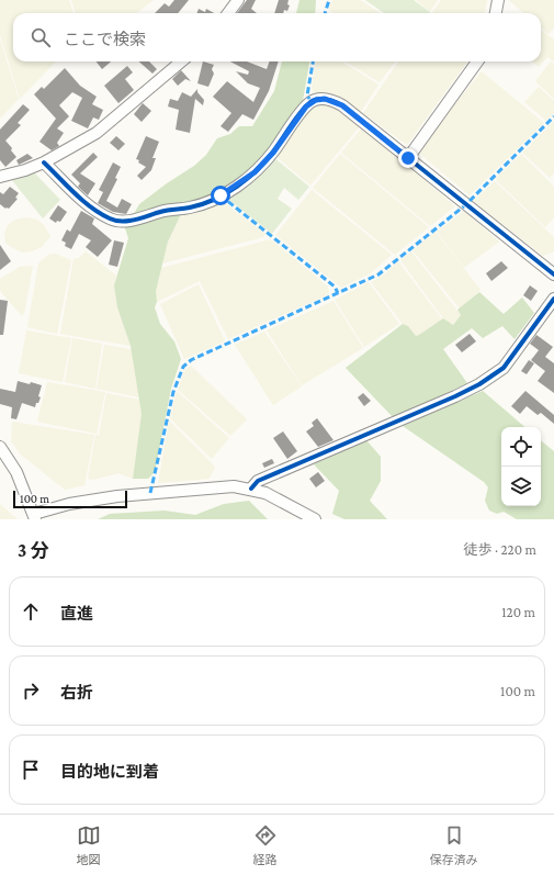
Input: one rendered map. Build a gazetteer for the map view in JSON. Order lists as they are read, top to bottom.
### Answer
{
  "scale_bar": "100 m",
  "page": {
    "search": "ここで検索",
    "scale": "100 m",
    "heading": ["3 分", "徒歩 · 220 m"],
    "list": [
      ["直進", "120 m"],
      ["右折", "100 m"],
      "目的地に到着"
    ],
    "nav": ["地図", "経路", "保存済み"]
  }
}
